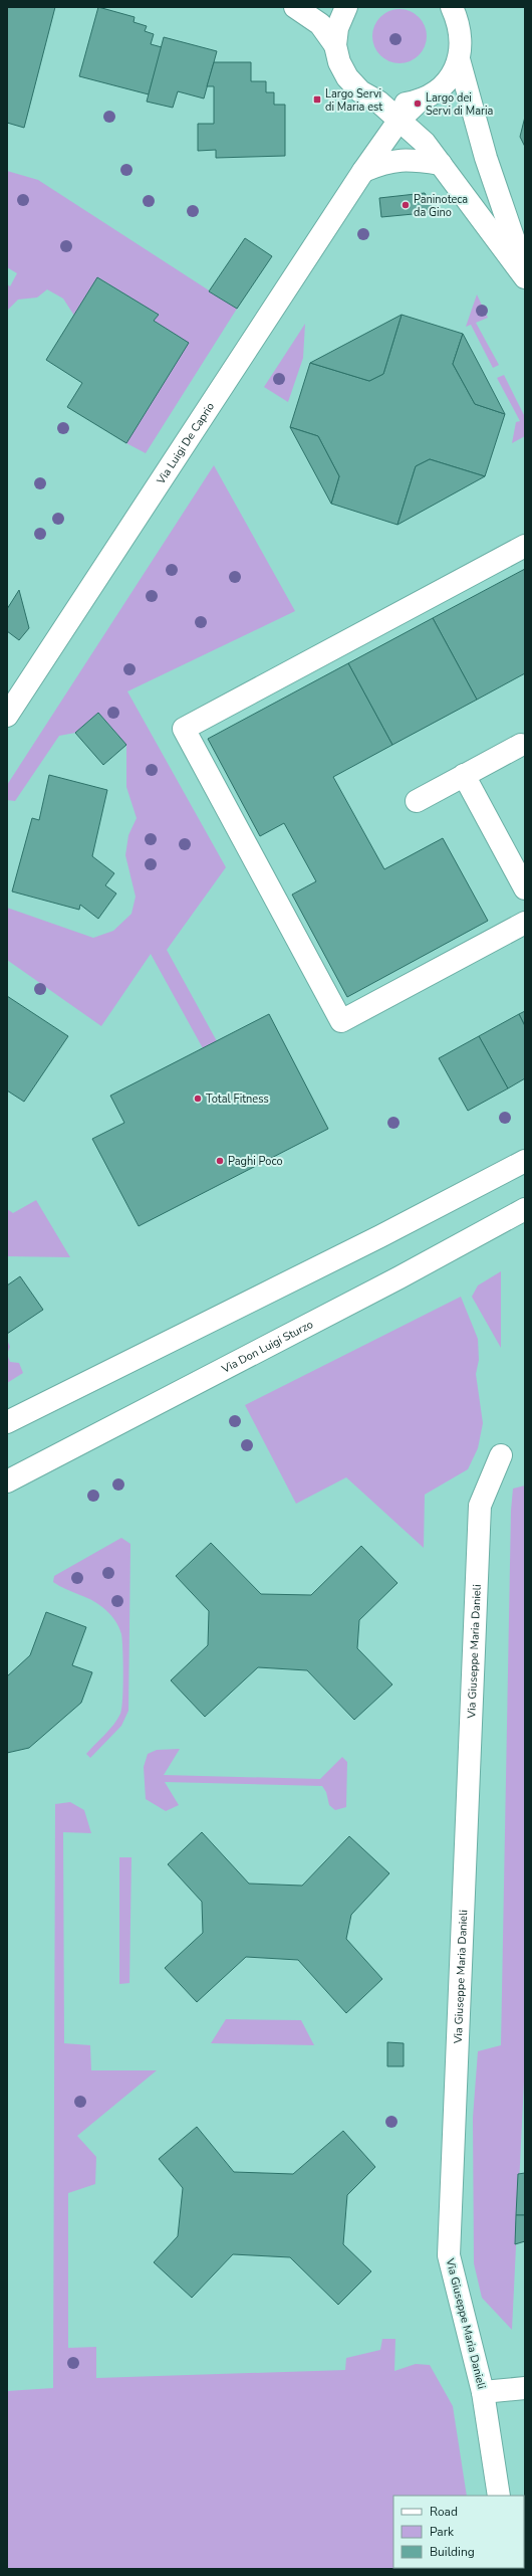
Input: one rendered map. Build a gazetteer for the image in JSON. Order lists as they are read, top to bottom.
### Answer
{
  "streets": {
    "street": ["Via Luigi De Caprio", "Via Don Luigi Sturzo", "Via Giuseppe Maria Danieli"]
  },
  "places": {
    "transit": ["Largo Servi di Maria est"],
    "other": [
      "Largo dei Servi di Maria",
      "Paninoteca da Gino",
      "Total Fitness",
      "Paghi Poco"
    ]
  },
  "legend": ["Road", "Park", "Building"]
}
